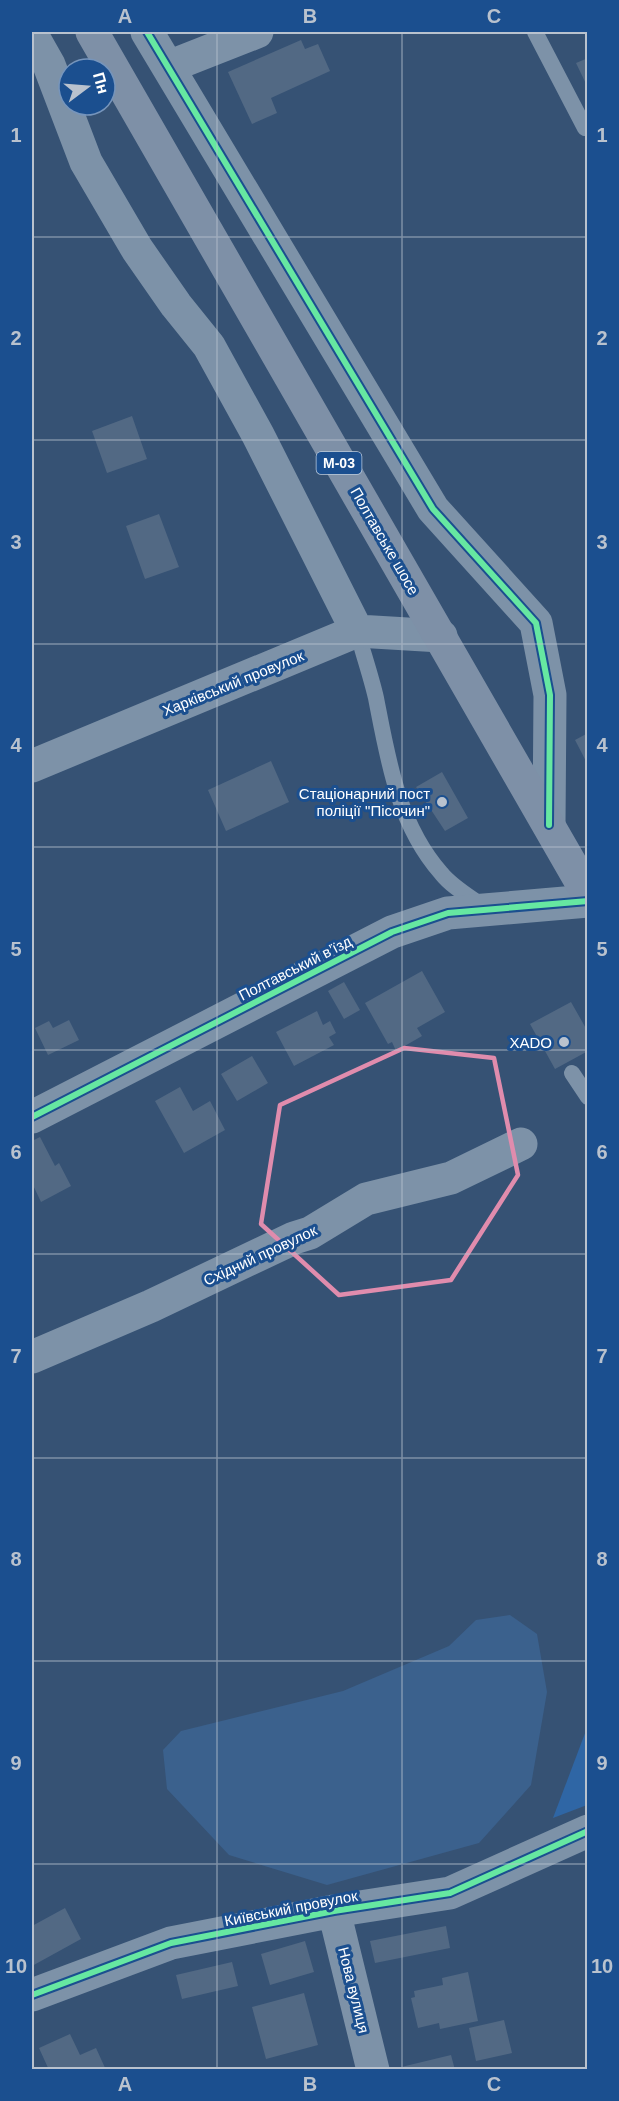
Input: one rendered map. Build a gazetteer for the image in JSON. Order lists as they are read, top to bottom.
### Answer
{
  "streets": {
    "highway": ["М-03", "Полтавське шосе"],
    "street": [
      "Харківський провулок",
      "Полтавський в’їзд",
      "Східний провулок",
      "Київський провулок",
      "Нова вулиця"
    ]
  },
  "crossings": [
    ["Полтавське шосе", "Харківський провулок"],
    ["Київський провулок", "Нова вулиця"]
  ],
  "places": ["Стаціонарний пост поліції \"Пісочин\"", "XADO"],
  "north": "right",
  "grid": {
    "columns": ["A", "B", "C"],
    "rows": [
      "1",
      "2",
      "3",
      "4",
      "5",
      "6",
      "7",
      "8",
      "9",
      "10"
    ]
  }
}
